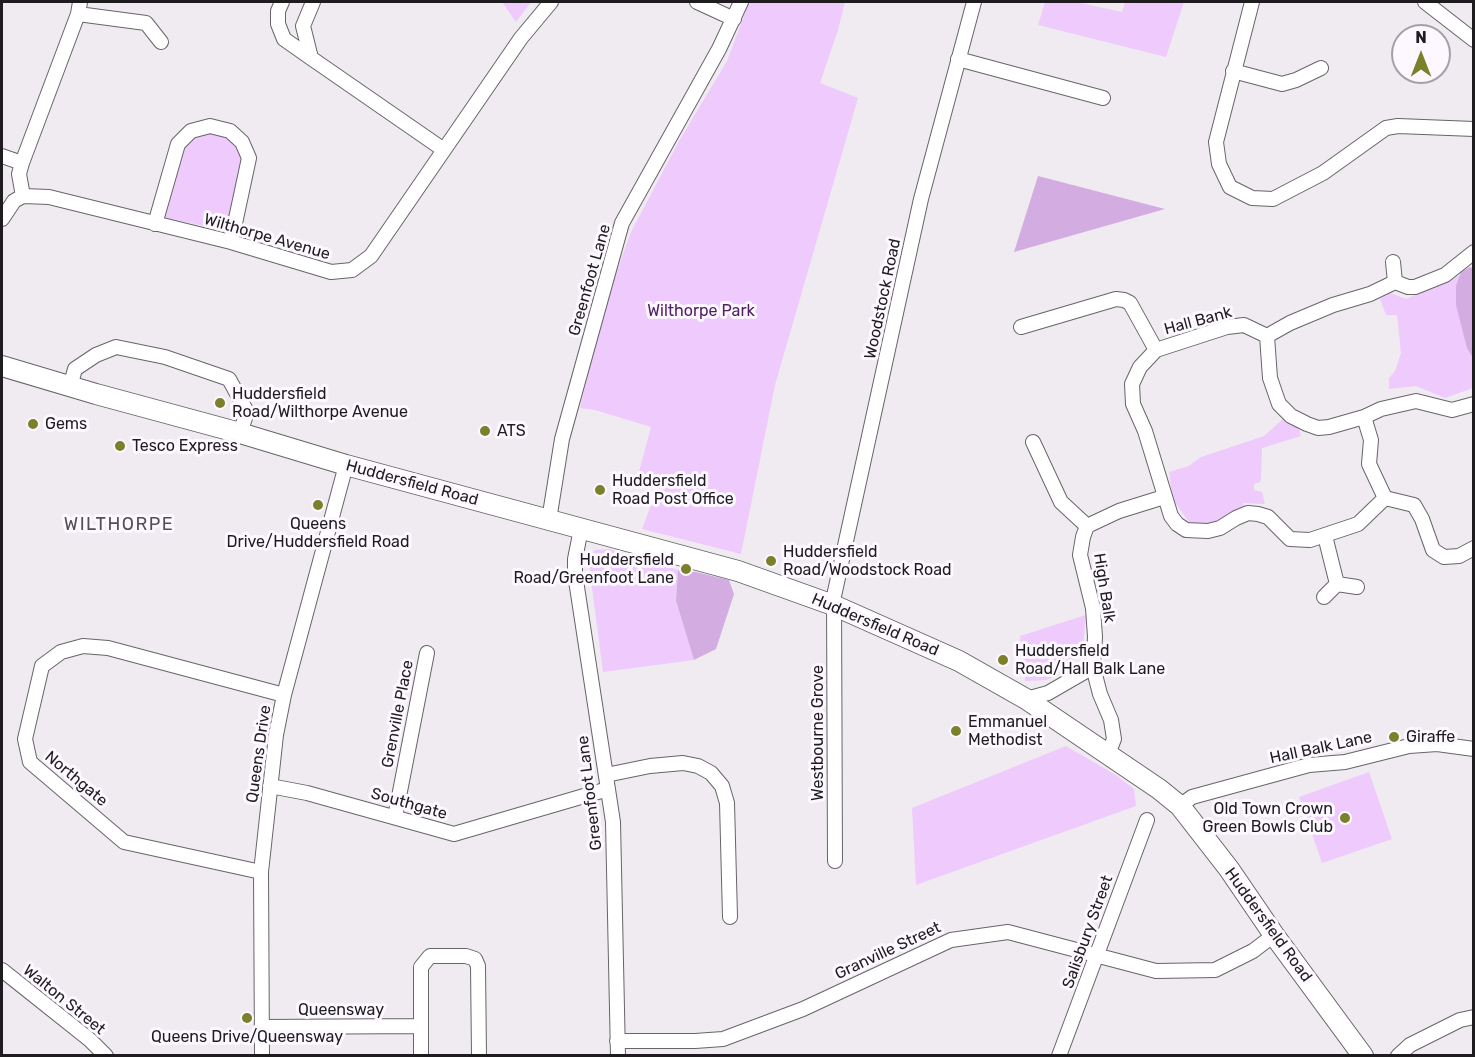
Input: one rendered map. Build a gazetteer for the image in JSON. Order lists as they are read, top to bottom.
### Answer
{
  "streets": {
    "highway": ["Huddersfield Road"],
    "street": [
      "Wilthorpe Avenue",
      "Greenfoot Lane",
      "Woodstock Road",
      "Hall Bank",
      "High Balk",
      "Grenville Place",
      "Westbourne Grove",
      "Hall Balk Lane",
      "Queens Drive",
      "Northgate",
      "Southgate",
      "Salisbury Street",
      "Granville Street",
      "Walton Street",
      "Queensway"
    ]
  },
  "crossings": [
    ["Greenfoot Lane", "Huddersfield Road"],
    ["Greenfoot Lane", "Southgate"],
    ["Greenfoot Lane", "Granville Street"],
    ["Woodstock Road", "Huddersfield Road"],
    ["Woodstock Road", "Westbourne Grove"],
    ["Huddersfield Road", "High Balk"],
    ["Huddersfield Road", "Westbourne Grove"],
    ["Huddersfield Road", "Hall Balk Lane"],
    ["Huddersfield Road", "Queens Drive"],
    ["Huddersfield Road", "Granville Street"],
    ["Grenville Place", "Southgate"],
    ["Queens Drive", "Northgate"],
    ["Queens Drive", "Southgate"],
    ["Queens Drive", "Queensway"],
    ["Salisbury Street", "Granville Street"]
  ],
  "districts": ["WILTHORPE"],
  "parks": ["Wilthorpe Park"],
  "places": [
    "Huddersfield Road/Wilthorpe Avenue",
    "Gems",
    "ATS",
    "Tesco Express",
    "Huddersfield Road Post Office",
    "Queens Drive/Huddersfield Road",
    "Huddersfield Road/Woodstock Road",
    "Huddersfield Road/Greenfoot Lane",
    "Huddersfield Road/Hall Balk Lane",
    "Emmanuel Methodist",
    "Giraffe",
    "Old Town Crown Green Bowls Club",
    "Queens Drive/Queensway"
  ],
  "north": "top"
}
